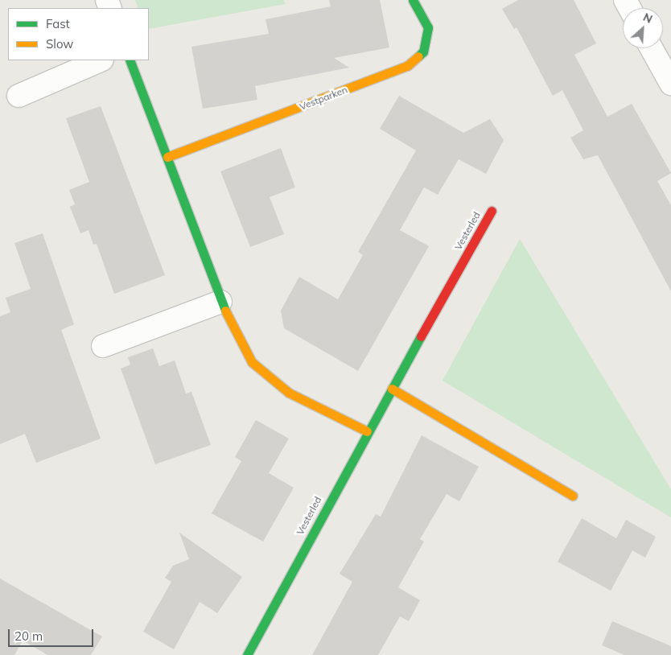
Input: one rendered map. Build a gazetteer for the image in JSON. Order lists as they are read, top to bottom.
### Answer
{
  "streets": {
    "street": ["Vestparken", "Vesterled"]
  },
  "legend": ["Fast", "Slow"],
  "scale_bar": "20 m",
  "north": "top right"
}
